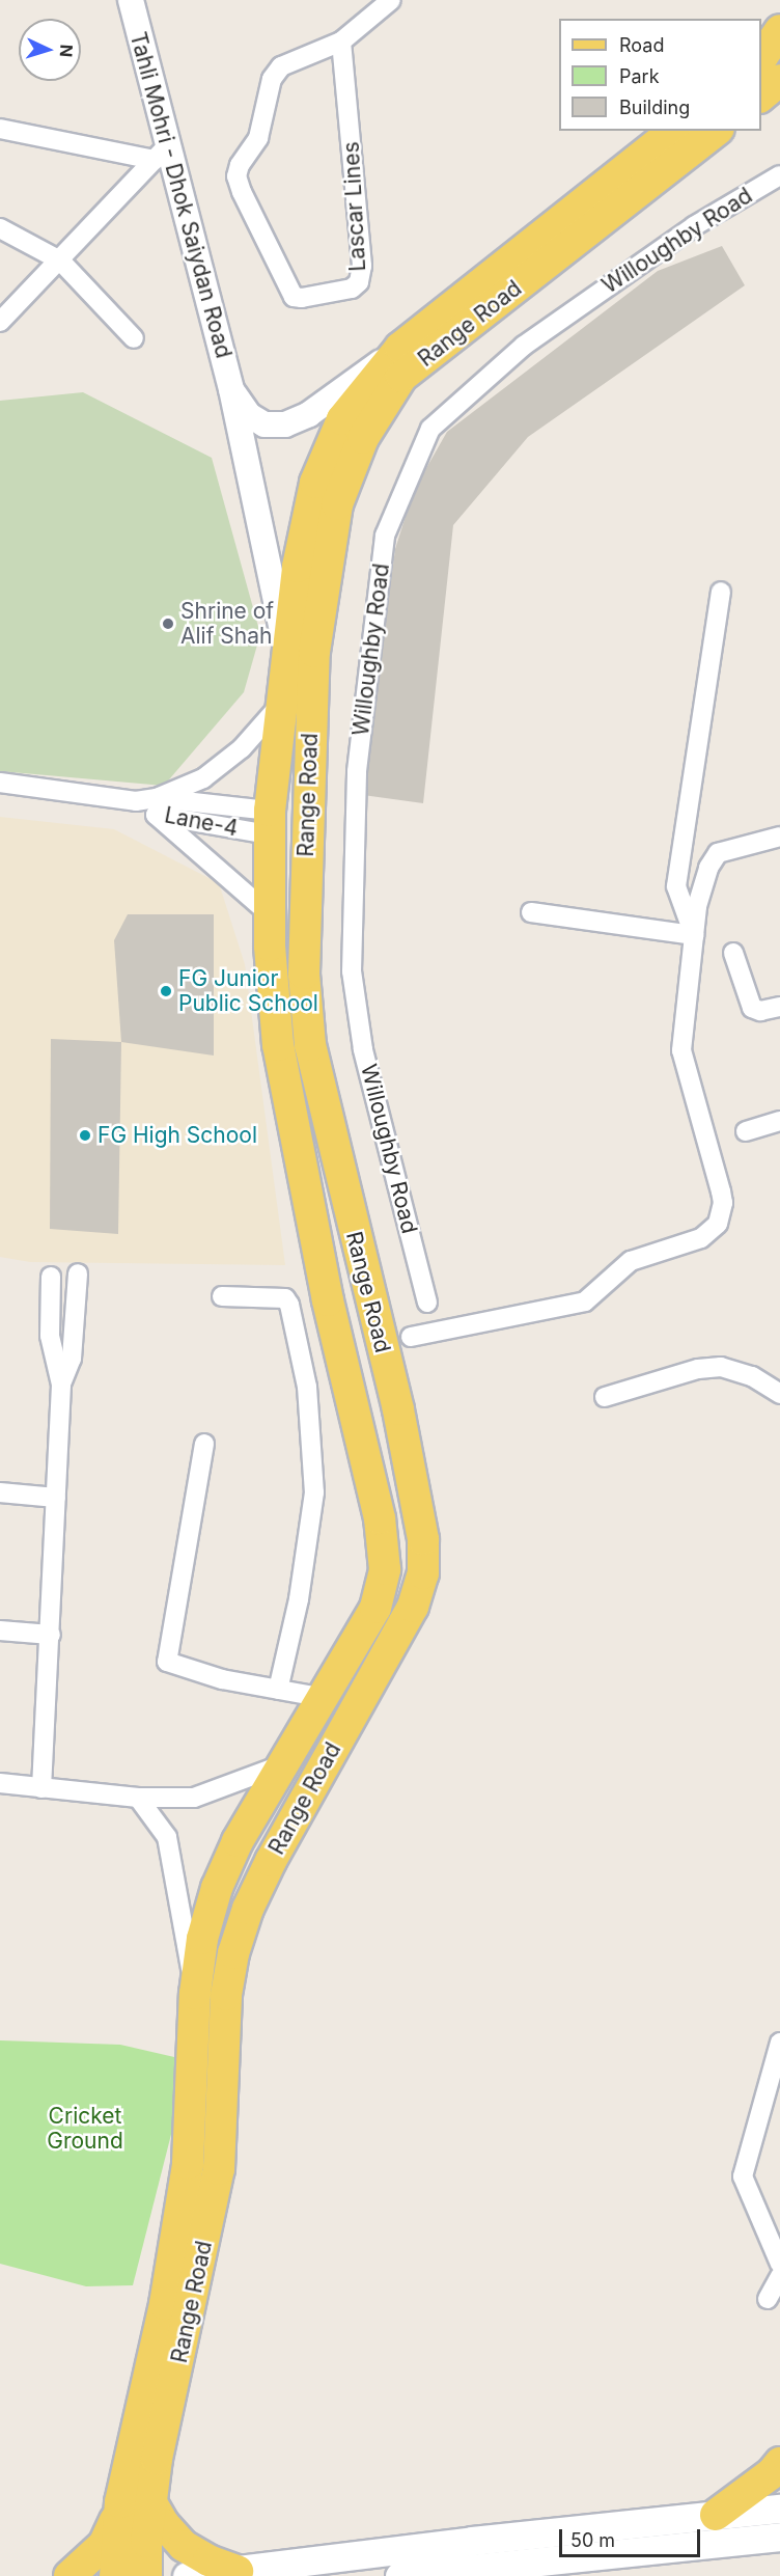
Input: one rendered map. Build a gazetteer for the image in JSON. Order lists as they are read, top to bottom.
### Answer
{
  "streets": {
    "main road": ["Range Road"],
    "street": [
      "Tahli Mohri - Dhok Saiydan Road",
      "Lascar Lines",
      "Willoughby Road",
      "Lane-4"
    ]
  },
  "crossings": [
    ["Range Road", "Lane-4"]
  ],
  "parks": ["Cricket Ground"],
  "places": ["Shrine of Alif Shah", "FG Junior Public School", "FG High School"],
  "legend": ["Road", "Park", "Building"],
  "scale_bar": "50 m",
  "north": "right"
}
